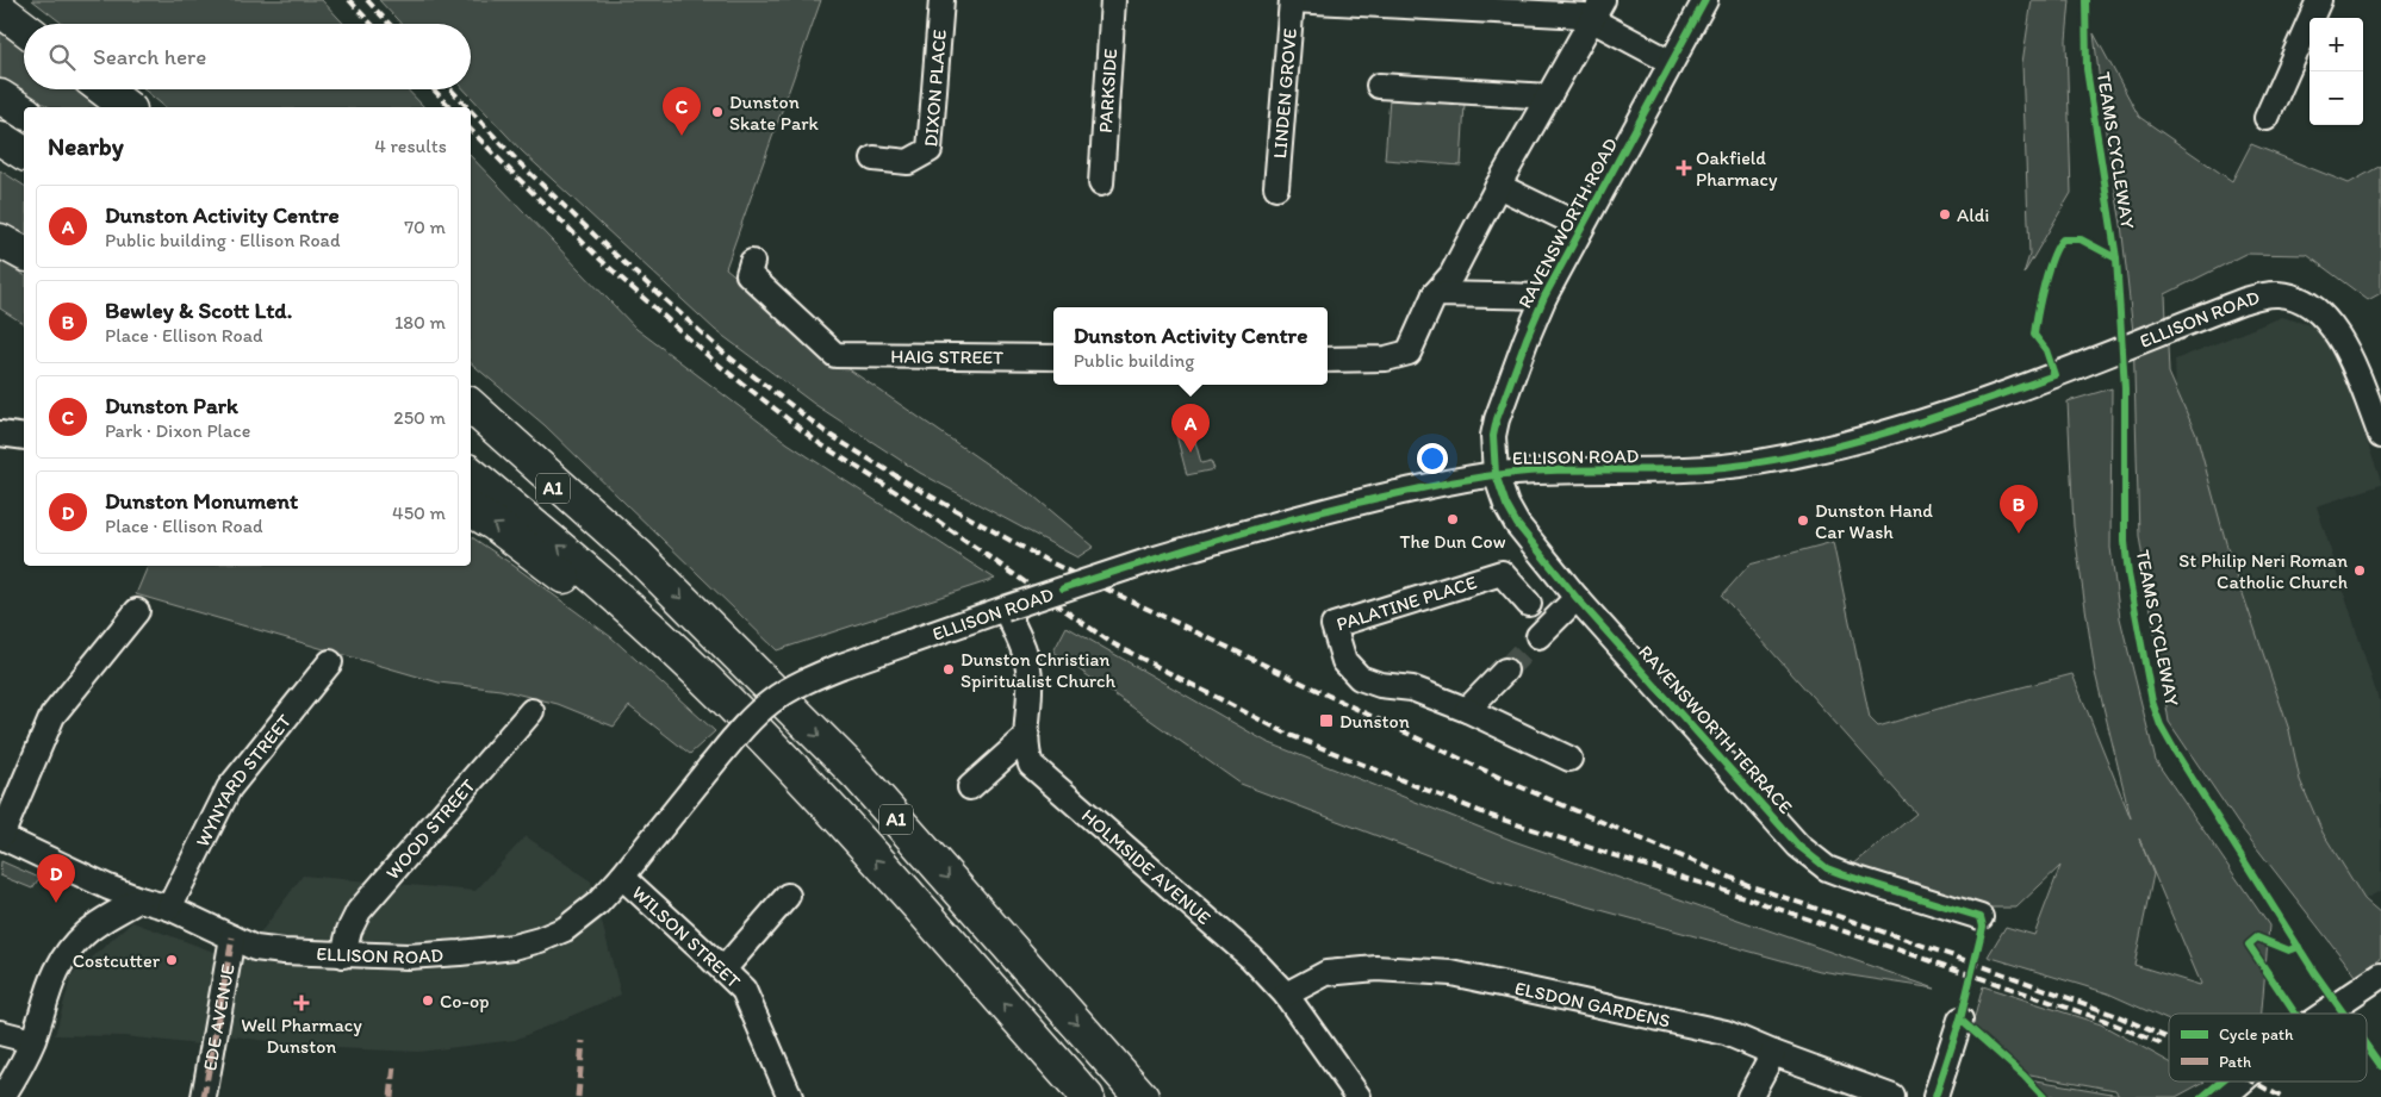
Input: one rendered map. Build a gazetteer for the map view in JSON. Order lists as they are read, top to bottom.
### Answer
{
  "streets": {
    "highway": ["A1"],
    "street": [
      "DIXON PLACE",
      "PARKSIDE",
      "LINDEN GROVE",
      "RAVENSWORTH ROAD",
      "ELLISON ROAD",
      "HAIG STREET",
      "PALATINE PLACE",
      "RAVENSWORTH TERRACE",
      "WYNYARD STREET",
      "WOOD STREET",
      "HOLMSIDE AVENUE",
      "WILSON STREET",
      "ELSDON GARDENS",
      "EDE AVENUE"
    ],
    "cycle path": ["TEAMS CYCLEWAY"]
  },
  "crossings": [
    ["RAVENSWORTH ROAD", "ELLISON ROAD"],
    ["RAVENSWORTH ROAD", "RAVENSWORTH TERRACE"],
    ["ELLISON ROAD", "RAVENSWORTH TERRACE"],
    ["ELLISON ROAD", "WYNYARD STREET"],
    ["ELLISON ROAD", "WOOD STREET"],
    ["ELLISON ROAD", "HOLMSIDE AVENUE"],
    ["ELLISON ROAD", "WILSON STREET"],
    ["ELLISON ROAD", "EDE AVENUE"],
    ["HOLMSIDE AVENUE", "ELSDON GARDENS"]
  ],
  "places": {
    "other": [
      "Dunston Skate Park",
      "Aldi",
      "The Dun Cow",
      "Dunston Hand Car Wash",
      "St Philip Neri Roman Catholic Church",
      "Dunston Christian Spiritualist Church",
      "Costcutter",
      "Co-op"
    ],
    "health": ["Oakfield Pharmacy", "Well Pharmacy Dunston"],
    "transit": ["Dunston"]
  },
  "legend": ["Cycle path", "Path"],
  "page": {
    "map_buttons": ["+", "−"],
    "search": "Search here",
    "pins": [
      "C",
      "A",
      "B",
      "D"
    ],
    "heading": ["Nearby", "4 results"],
    "list": [
      {
        "mark": "A",
        "name": "Dunston Activity Centre",
        "note": "Public building · Ellison Road",
        "value": "70 m"
      },
      {
        "mark": "B",
        "name": "Bewley & Scott Ltd.",
        "note": "Place · Ellison Road",
        "value": "180 m"
      },
      {
        "mark": "C",
        "name": "Dunston Park",
        "note": "Park · Dixon Place",
        "value": "250 m"
      },
      {
        "mark": "D",
        "name": "Dunston Monument",
        "note": "Place · Ellison Road",
        "value": "450 m"
      }
    ],
    "popup": ["Dunston Activity Centre", "Public building"]
  }
}
